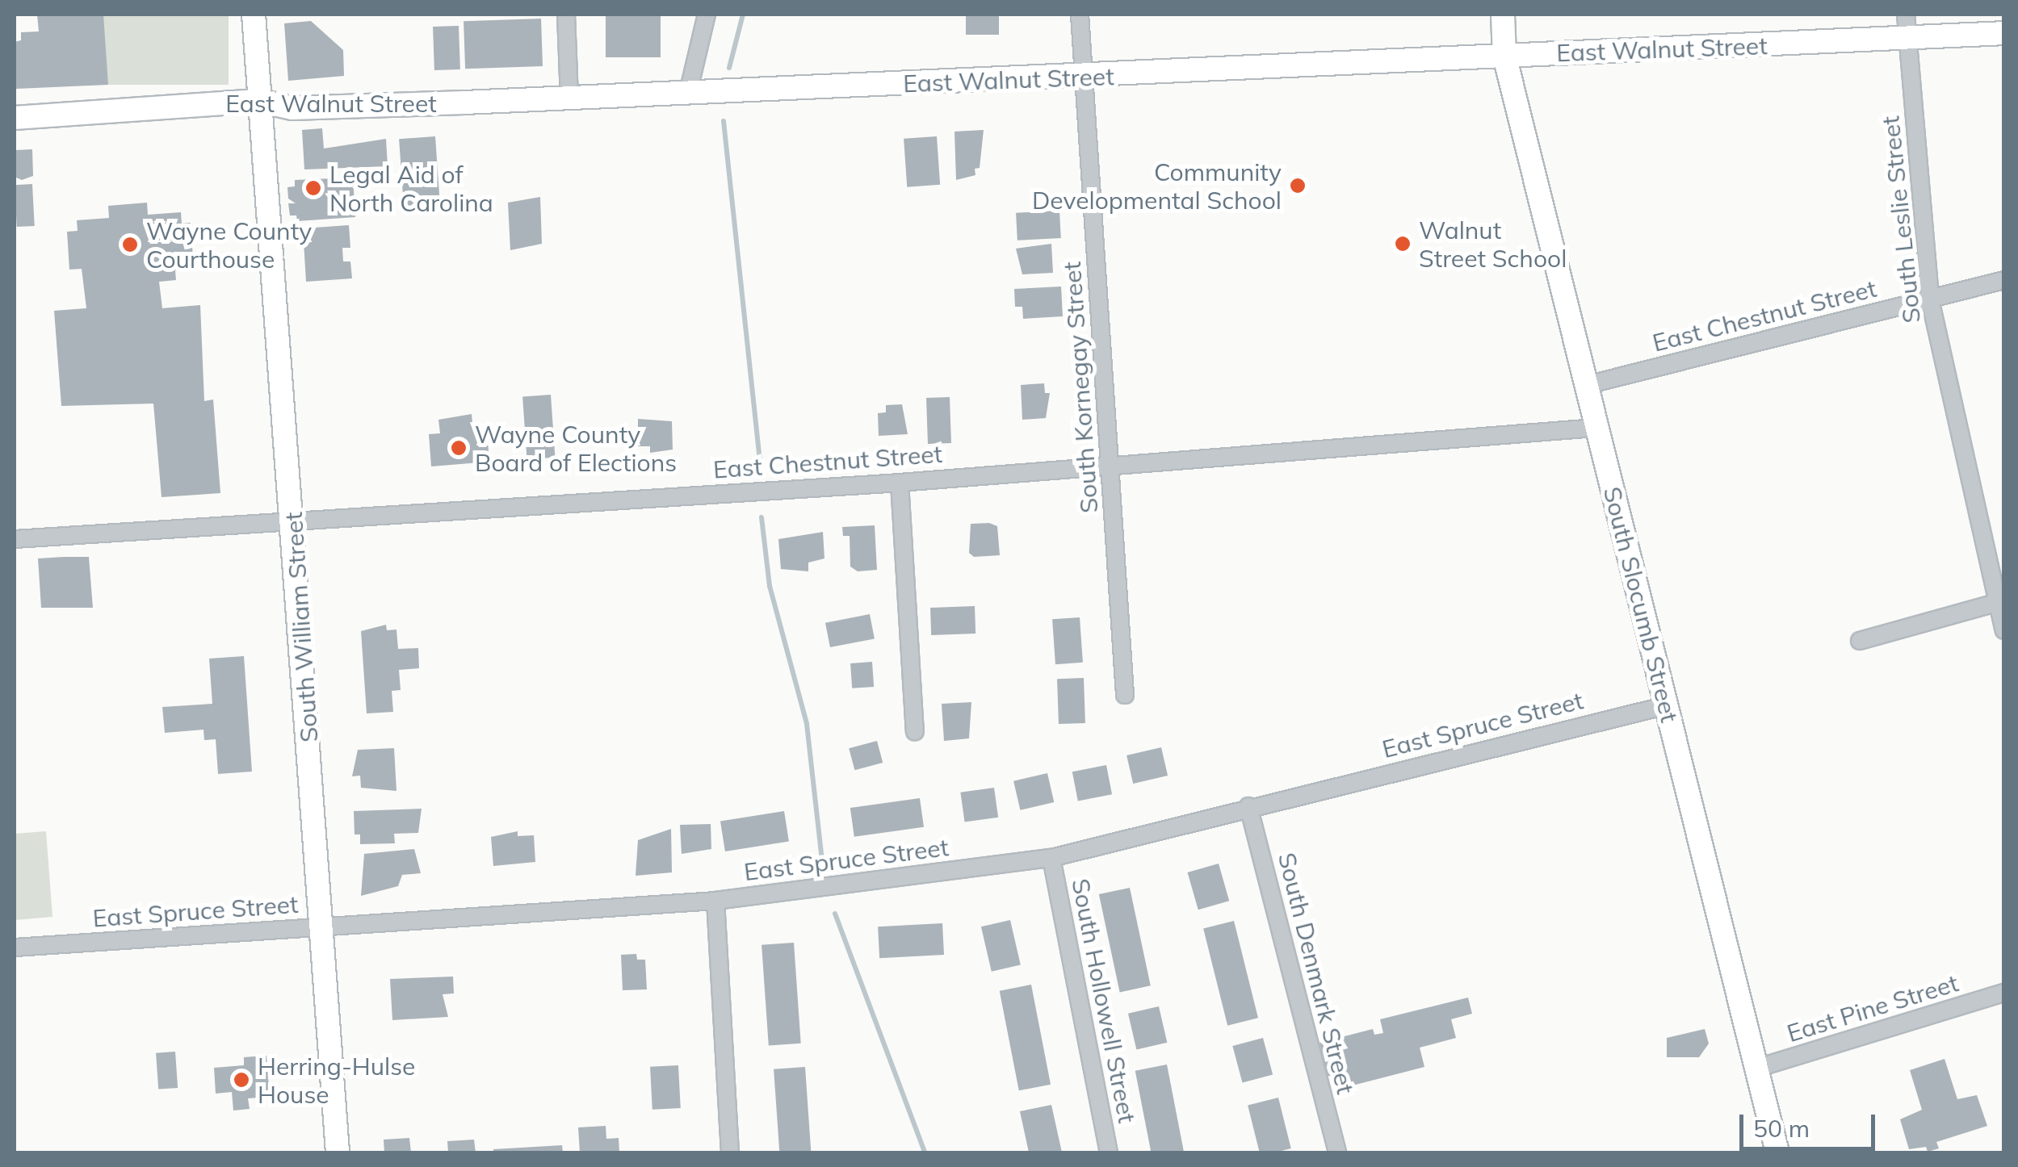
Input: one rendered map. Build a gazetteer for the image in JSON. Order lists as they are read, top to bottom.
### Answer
{
  "streets": {
    "street": [
      "East Walnut Street",
      "South Leslie Street",
      "East Chestnut Street",
      "South Kornegay Street",
      "South Slocumb Street",
      "South William Street",
      "East Spruce Street",
      "South Denmark Street",
      "South Hollowell Street",
      "East Pine Street"
    ]
  },
  "crossings": [
    ["East Walnut Street", "South Leslie Street"],
    ["East Walnut Street", "South Kornegay Street"],
    ["East Walnut Street", "South Slocumb Street"],
    ["East Walnut Street", "South William Street"],
    ["South Leslie Street", "East Chestnut Street"],
    ["East Chestnut Street", "South Kornegay Street"],
    ["East Chestnut Street", "South Slocumb Street"],
    ["East Chestnut Street", "South William Street"],
    ["South Slocumb Street", "East Spruce Street"],
    ["South Slocumb Street", "East Pine Street"],
    ["South William Street", "East Spruce Street"],
    ["East Spruce Street", "South Denmark Street"],
    ["East Spruce Street", "South Hollowell Street"]
  ],
  "places": [
    "Community Developmental School",
    "Legal Aid of North Carolina",
    "Walnut Street School",
    "Wayne County Courthouse",
    "Wayne County Board of Elections",
    "Herring-Hulse House"
  ],
  "scale_bar": "50 m"
}
